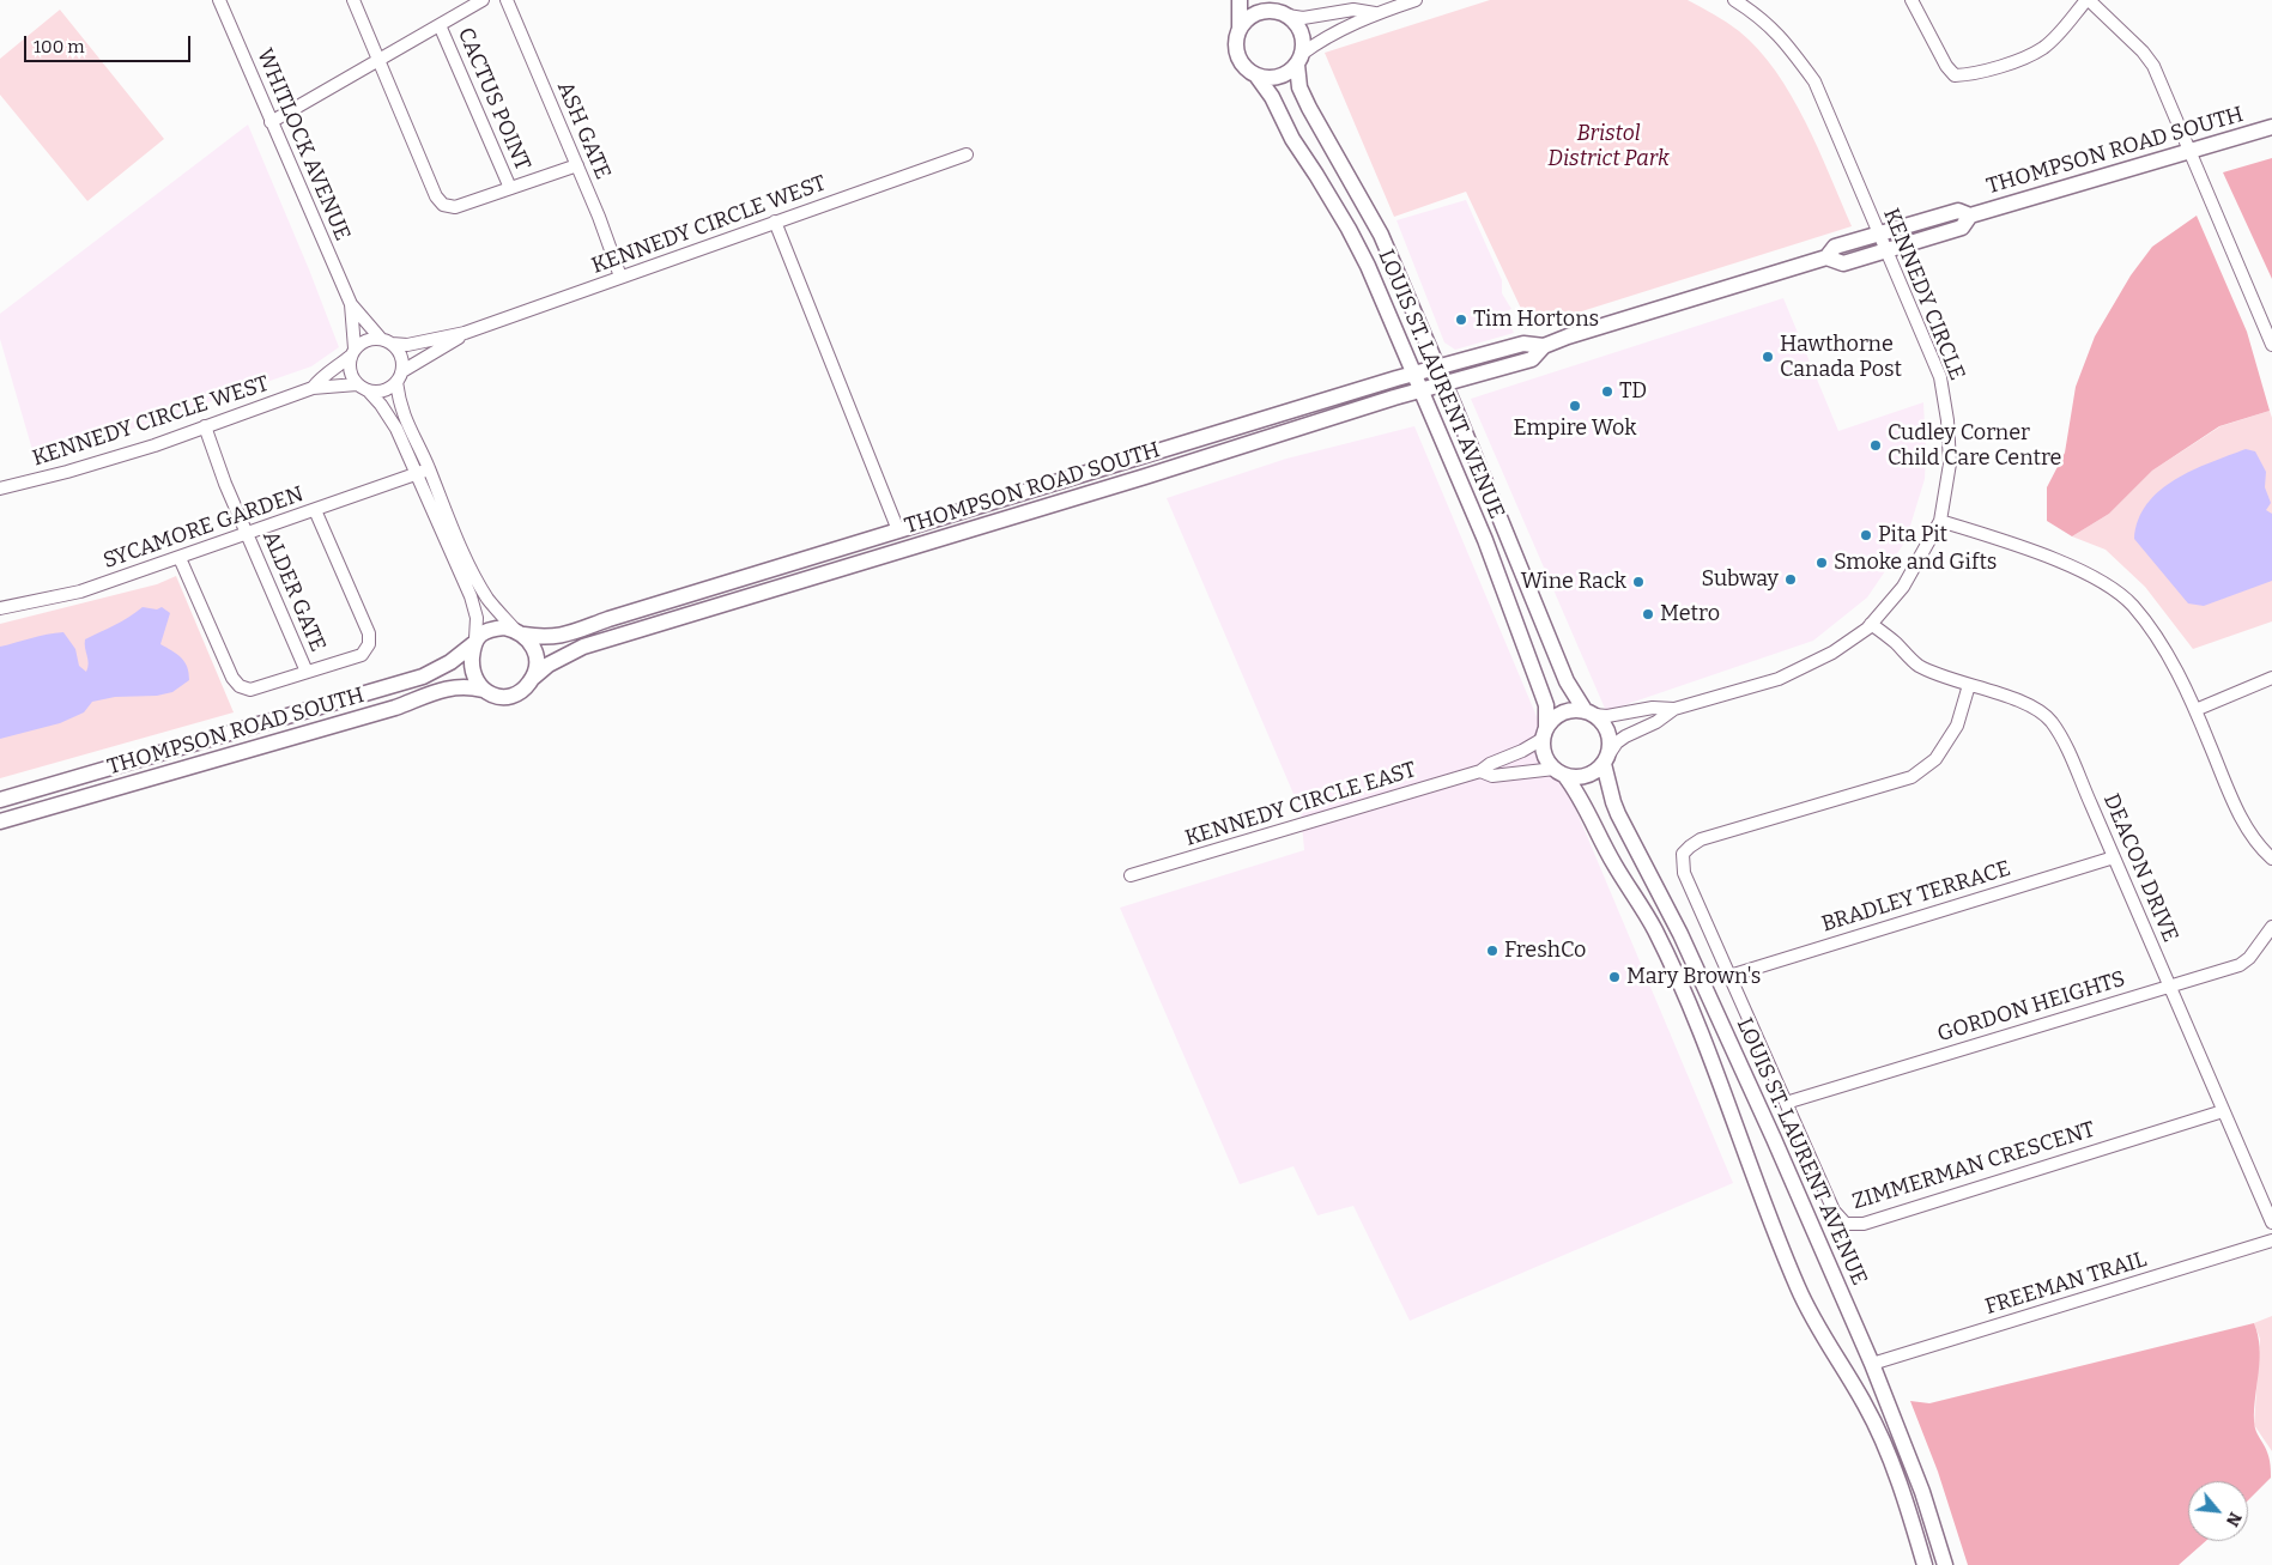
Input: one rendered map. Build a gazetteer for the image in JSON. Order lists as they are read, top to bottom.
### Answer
{
  "streets": {
    "main road": ["THOMPSON ROAD SOUTH", "LOUIS ST. LAURENT AVENUE"],
    "street": [
      "CACTUS POINT",
      "ASH GATE",
      "WHITLOCK AVENUE",
      "KENNEDY CIRCLE WEST",
      "KENNEDY CIRCLE",
      "SYCAMORE GARDEN",
      "ALDER GATE",
      "KENNEDY CIRCLE EAST",
      "DEACON DRIVE",
      "BRADLEY TERRACE",
      "GORDON HEIGHTS",
      "ZIMMERMAN CRESCENT",
      "FREEMAN TRAIL"
    ]
  },
  "crossings": [
    ["ASH GATE", "KENNEDY CIRCLE WEST"],
    ["WHITLOCK AVENUE", "KENNEDY CIRCLE WEST"],
    ["THOMPSON ROAD SOUTH", "KENNEDY CIRCLE"],
    ["THOMPSON ROAD SOUTH", "LOUIS ST. LAURENT AVENUE"],
    ["KENNEDY CIRCLE WEST", "ALDER GATE"],
    ["KENNEDY CIRCLE", "LOUIS ST. LAURENT AVENUE"],
    ["KENNEDY CIRCLE", "KENNEDY CIRCLE EAST"],
    ["KENNEDY CIRCLE", "DEACON DRIVE"],
    ["LOUIS ST. LAURENT AVENUE", "KENNEDY CIRCLE EAST"],
    ["LOUIS ST. LAURENT AVENUE", "FREEMAN TRAIL"],
    ["SYCAMORE GARDEN", "ALDER GATE"],
    ["DEACON DRIVE", "BRADLEY TERRACE"],
    ["DEACON DRIVE", "GORDON HEIGHTS"],
    ["DEACON DRIVE", "ZIMMERMAN CRESCENT"],
    ["BRADLEY TERRACE", "ZIMMERMAN CRESCENT"],
    ["GORDON HEIGHTS", "ZIMMERMAN CRESCENT"]
  ],
  "parks": ["Bristol District Park"],
  "places": [
    "Tim Hortons",
    "Hawthorne Canada Post",
    "TD",
    "Empire Wok",
    "Cudley Corner Child Care Centre",
    "Pita Pit",
    "Smoke and Gifts",
    "Subway",
    "Wine Rack",
    "Metro",
    "FreshCo",
    "Mary Brown's"
  ],
  "scale_bar": "100 m",
  "north": "bottom right"
}
